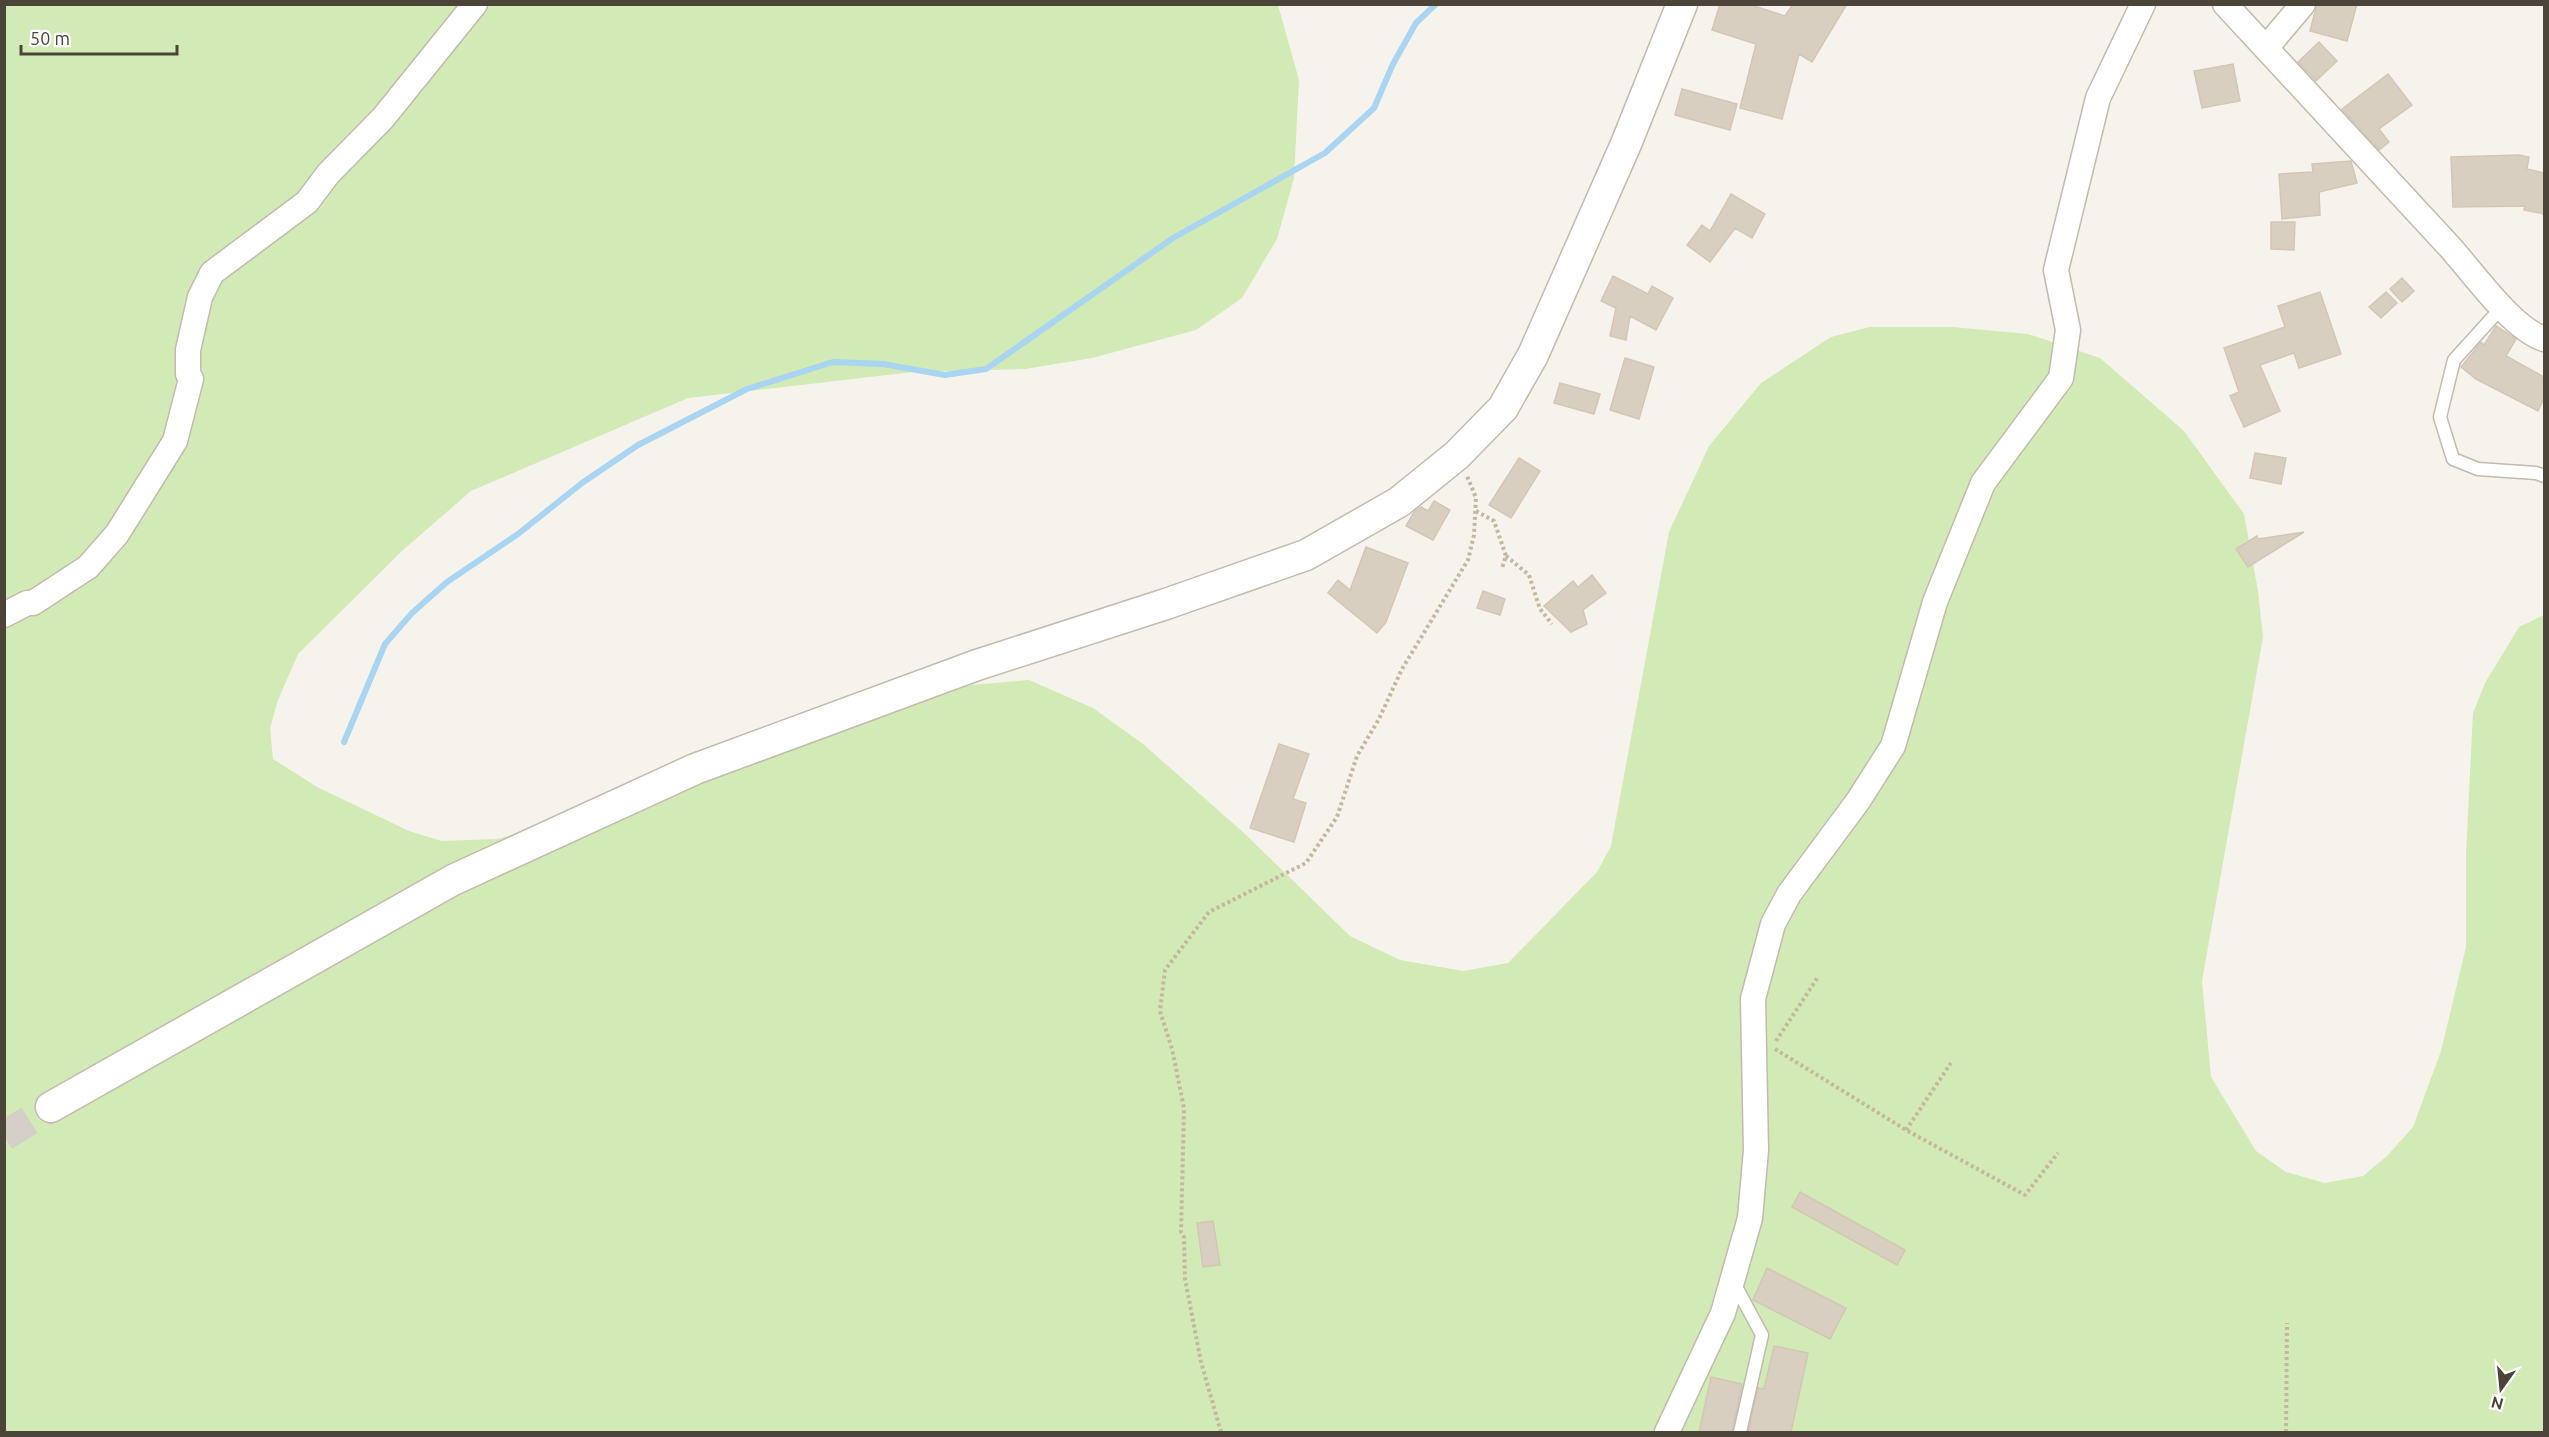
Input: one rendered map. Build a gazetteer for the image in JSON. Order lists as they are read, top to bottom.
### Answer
{
  "scale_bar": "50 m",
  "north": "bottom"
}
